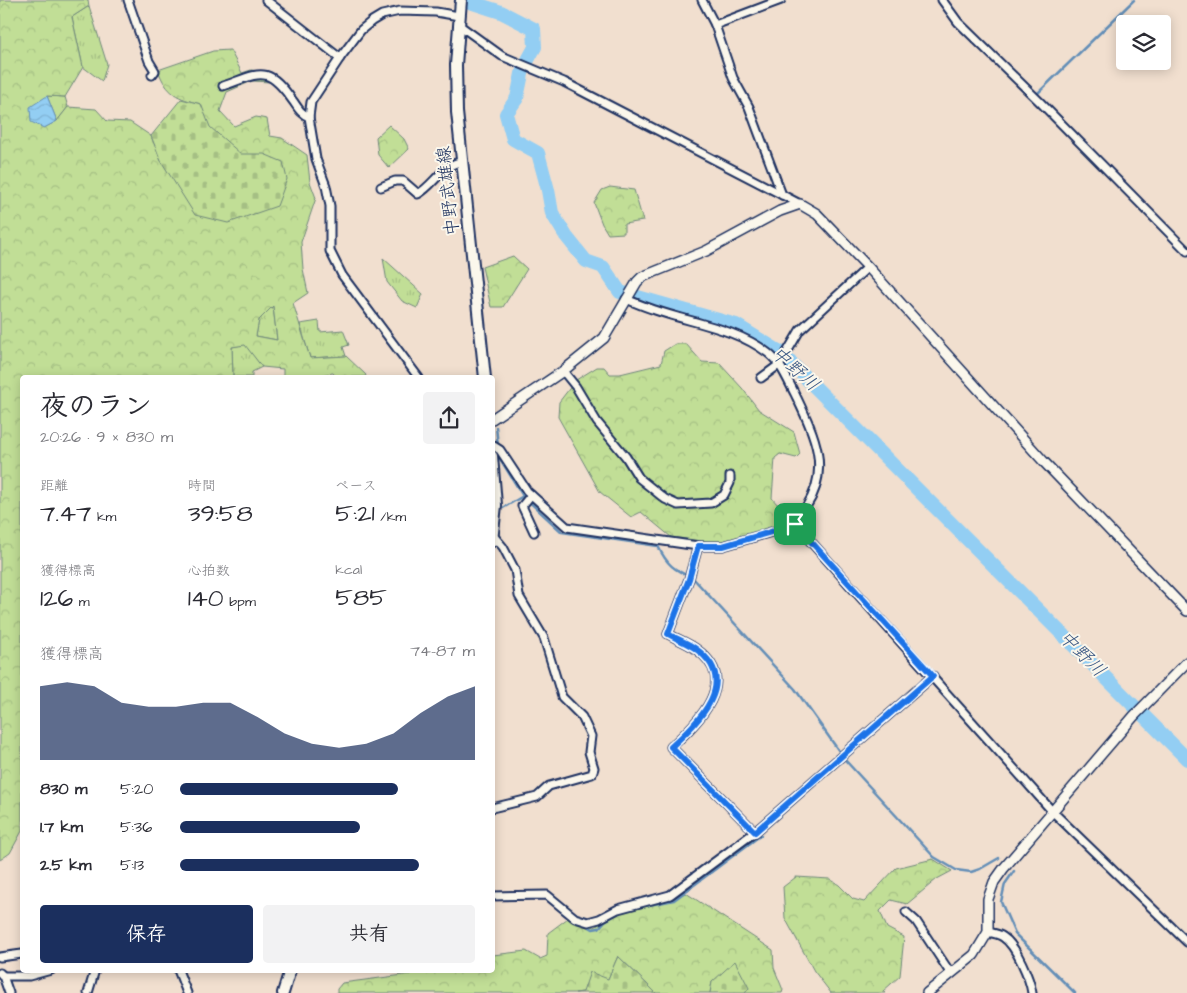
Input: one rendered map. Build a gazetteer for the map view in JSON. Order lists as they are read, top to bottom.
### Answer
{
  "streets": {
    "main road": ["中野武雄線"]
  },
  "water": ["中野川"],
  "page": {
    "heading": ["夜のラン", "20:26 · 9 × 830 m"],
    "stats": [
      ["距離", "7.47 km"],
      ["時間", "39:58"],
      ["ペース", "5:21 /km"],
      ["獲得標高", "126 m"],
      ["心拍数", "140 bpm"],
      ["kcal", "585"]
    ],
    "chart": ["獲得標高", "74–87 m"],
    "list": [
      {
        "name": "830 m",
        "note": "5:20"
      },
      {
        "name": "1.7 km",
        "note": "5:36"
      },
      {
        "name": "2.5 km",
        "note": "5:13"
      }
    ],
    "buttons": ["保存", "共有"]
  }
}
